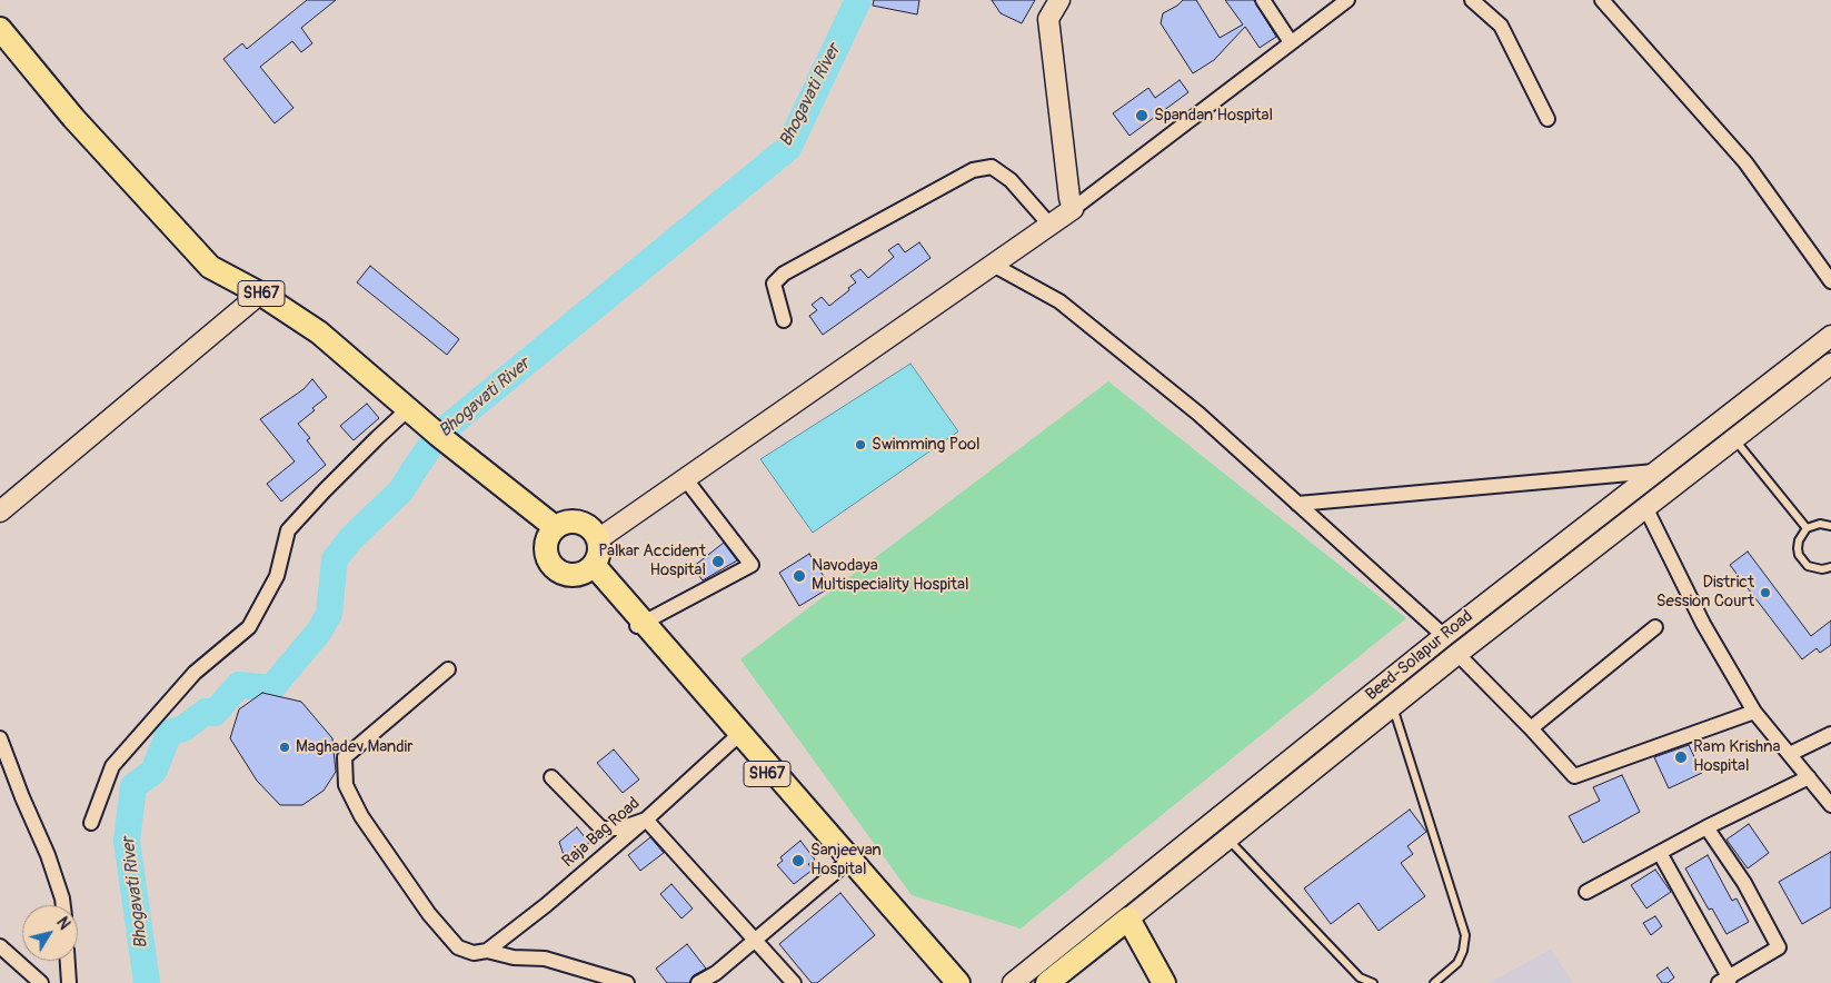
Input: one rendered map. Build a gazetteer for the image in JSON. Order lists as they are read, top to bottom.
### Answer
{
  "streets": {
    "main road": ["SH67", "Beed-Solapur Road"],
    "street": ["Raja Bag Road"]
  },
  "crossings": [
    ["SH67", "Raja Bag Road"]
  ],
  "water": ["Bhogavati River"],
  "places": [
    "Spandan Hospital",
    "Swimming Pool",
    "Palkar Accident Hospital",
    "Navodaya Multispeciality Hospital",
    "District Session Court",
    "Maghadev Mandir",
    "Ram Krishna Hospital",
    "Sanjeevan Hospital"
  ],
  "north": "top right"
}
